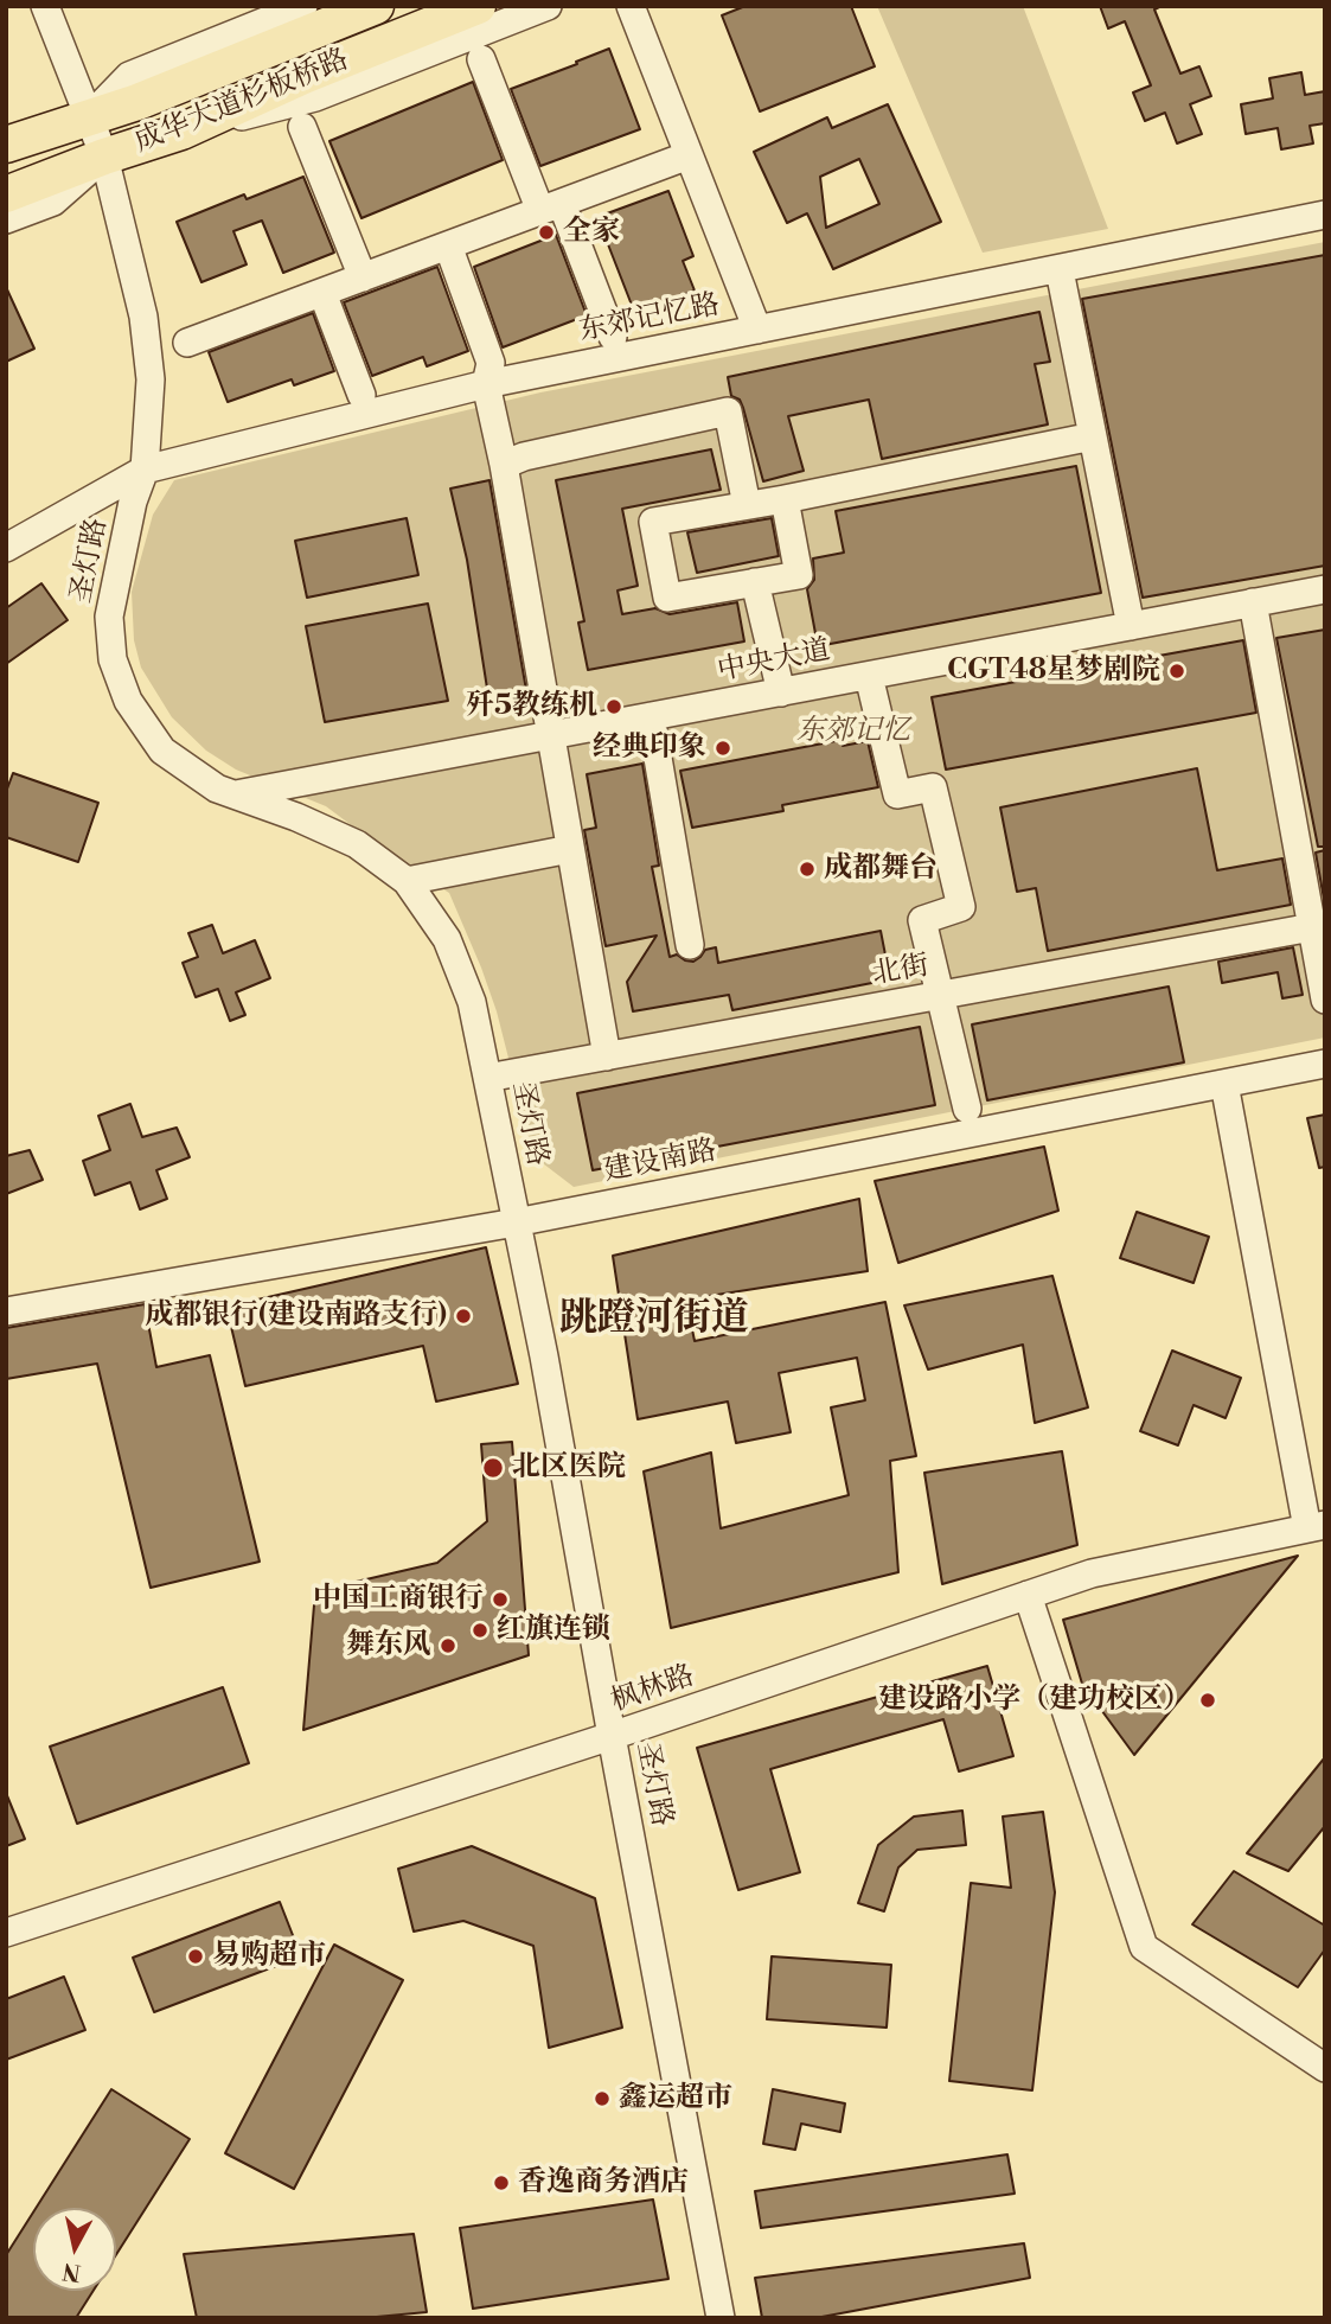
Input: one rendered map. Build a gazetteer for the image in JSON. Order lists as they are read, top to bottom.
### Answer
{
  "streets": {
    "main road": ["成华大道杉板桥路"],
    "street": [
      "东郊记忆路",
      "圣灯路",
      "中央大道",
      "北街",
      "建设南路",
      "枫林路"
    ]
  },
  "crossings": [
    ["成华大道杉板桥路", "圣灯路"],
    ["东郊记忆路", "圣灯路"],
    ["圣灯路", "中央大道"],
    ["圣灯路", "北街"],
    ["圣灯路", "建设南路"],
    ["圣灯路", "枫林路"]
  ],
  "districts": ["跳蹬河街道"],
  "parks": ["东郊记忆"],
  "places": [
    "全家",
    "CGT48星梦剧院",
    "歼5教练机",
    "经典印象",
    "成都舞台",
    "成都银行(建设南路支行)",
    "北区医院",
    "中国工商银行",
    "红旗连锁",
    "舞东风",
    "建设路小学（建功校区）",
    "易购超市",
    "鑫运超市",
    "香逸商务酒店"
  ],
  "north": "bottom"
}
